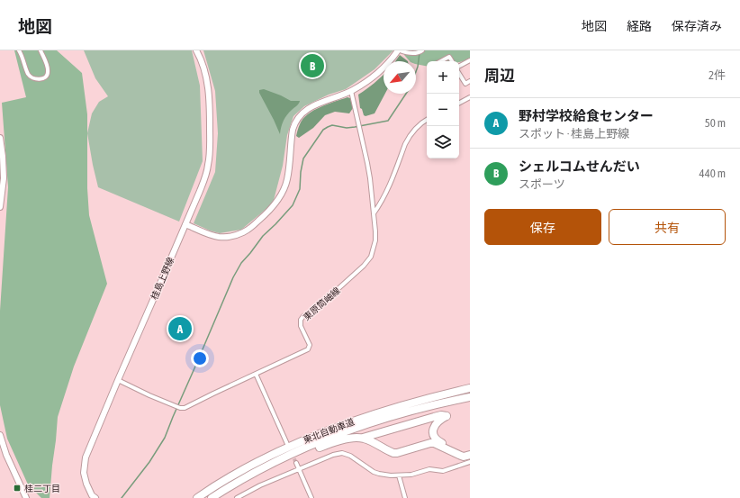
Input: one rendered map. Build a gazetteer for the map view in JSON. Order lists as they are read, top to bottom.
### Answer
{
  "streets": {
    "highway": ["東北自動車道"],
    "street": ["桂島上野線", "東原筒岫線"]
  },
  "crossings": [
    ["桂島上野線", "東原筒岫線"]
  ],
  "places": {
    "transit": ["桂二丁目"]
  },
  "north": "bottom left",
  "page": {
    "header": "地図",
    "nav": ["地図", "経路", "保存済み"],
    "heading": ["周辺", "2件"],
    "pins": ["B", "A"],
    "map_buttons": ["+", "−"],
    "list": [
      {
        "mark": "A",
        "name": "野村学校給食センター",
        "note": "スポット · 桂島上野線",
        "value": "50 m"
      },
      {
        "mark": "B",
        "name": "シェルコムせんだい",
        "note": "スポーツ",
        "value": "440 m"
      }
    ],
    "buttons": ["保存", "共有"]
  }
}
